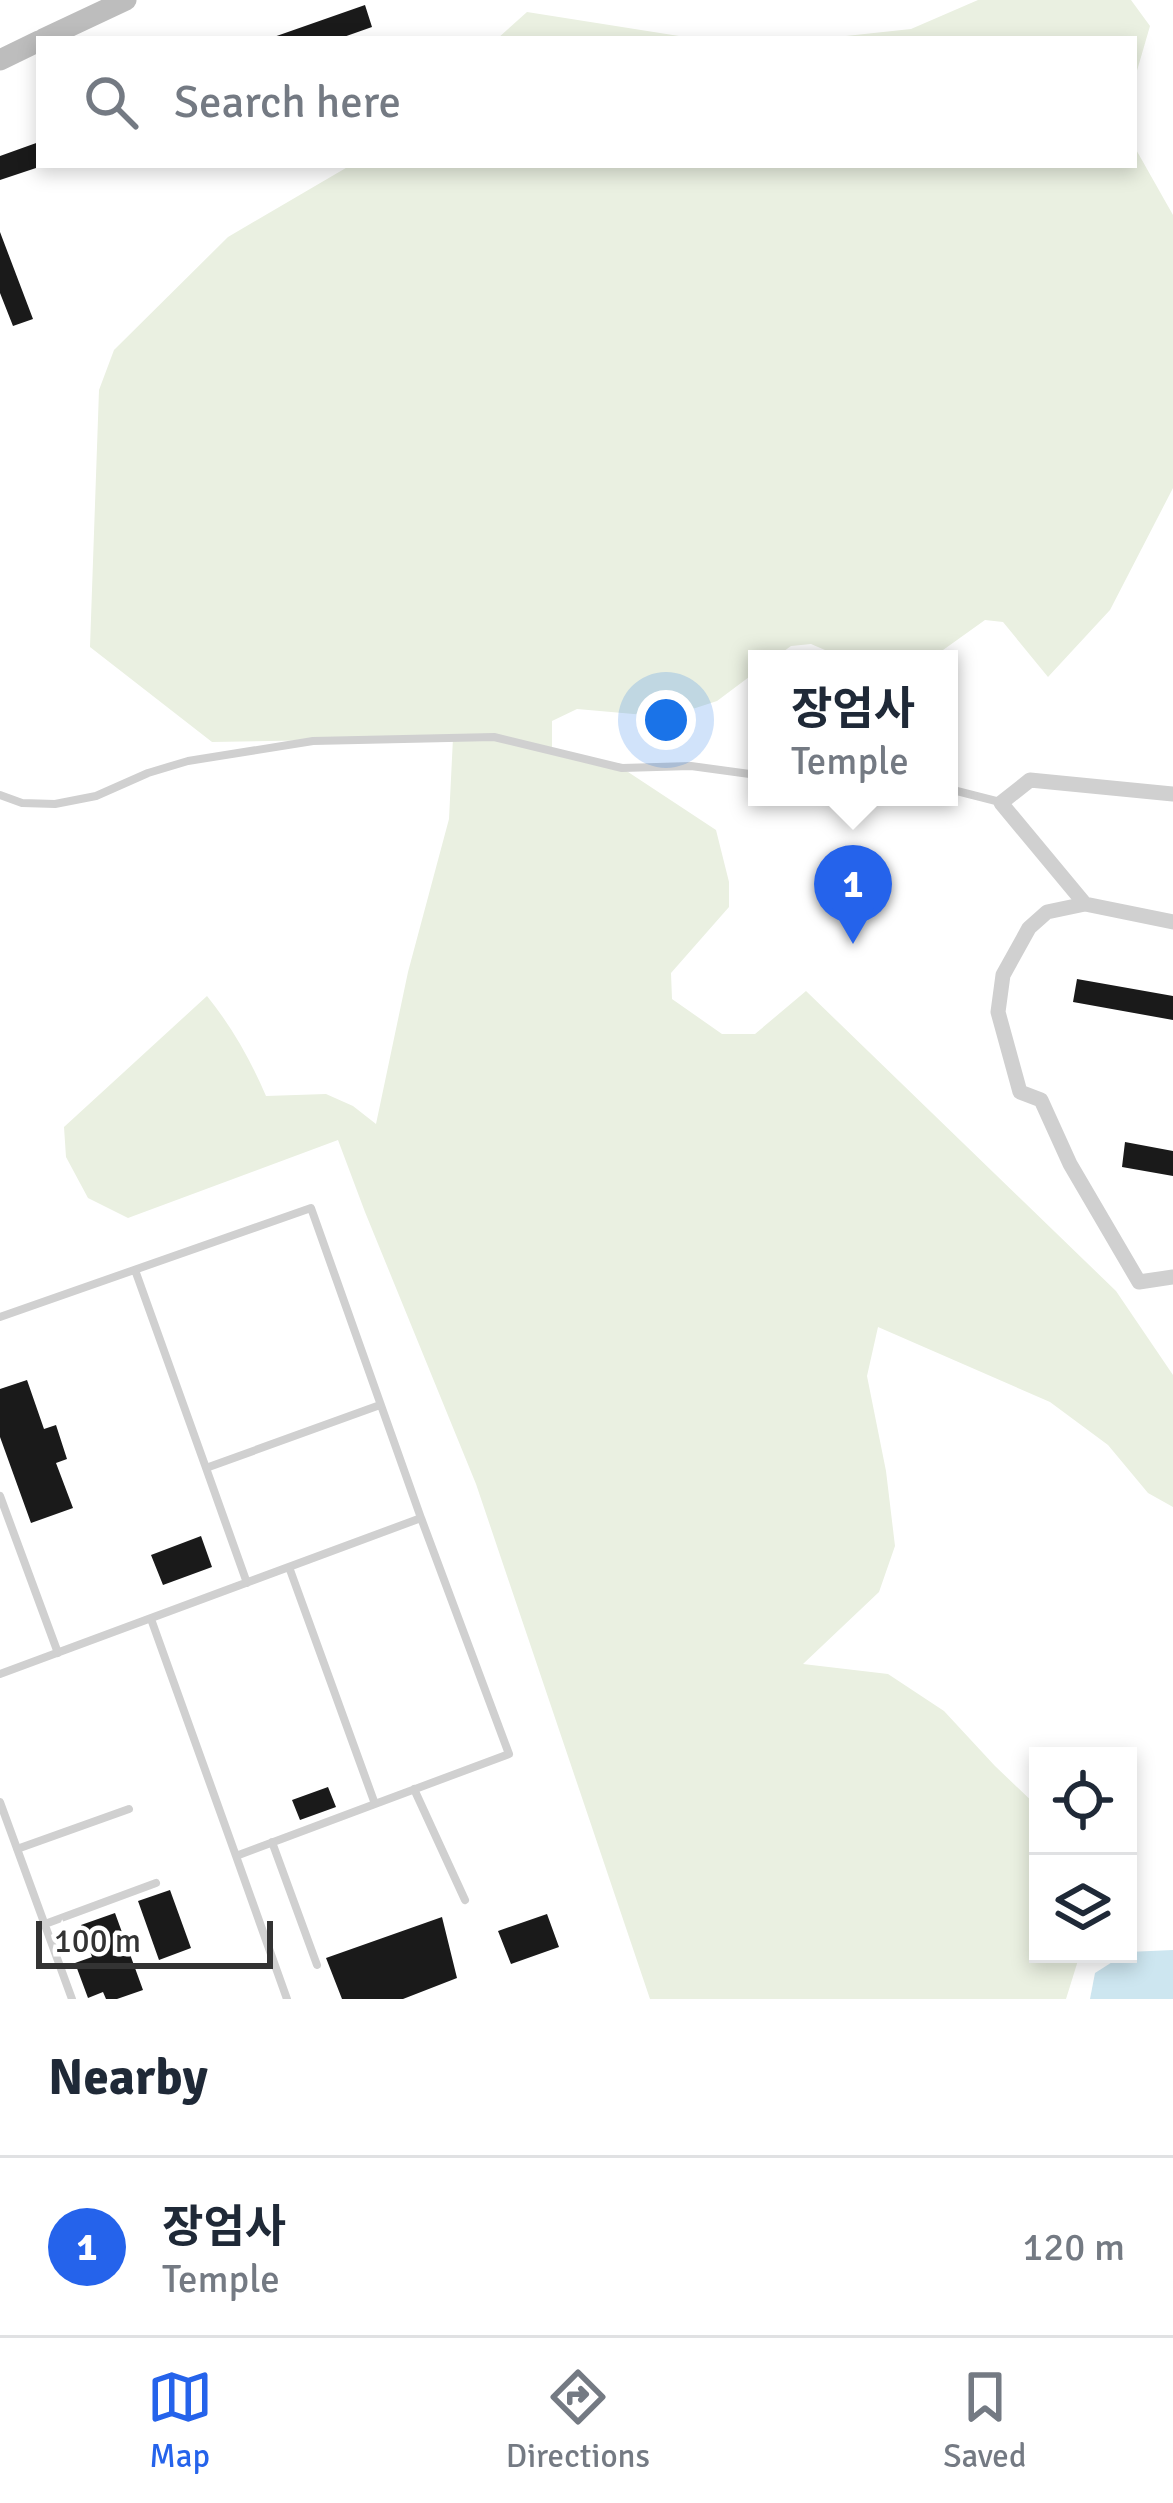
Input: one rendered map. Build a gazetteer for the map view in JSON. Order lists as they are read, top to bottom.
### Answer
{
  "scale_bar": "100 m",
  "page": {
    "search": "Search here",
    "popup": ["장엄사", "Temple"],
    "pins": "1",
    "scale": "100 m",
    "heading": "Nearby",
    "list": [
      {
        "mark": "1",
        "name": "장엄사",
        "note": "Temple",
        "value": "120 m"
      }
    ],
    "nav": ["Map", "Directions", "Saved"]
  }
}
